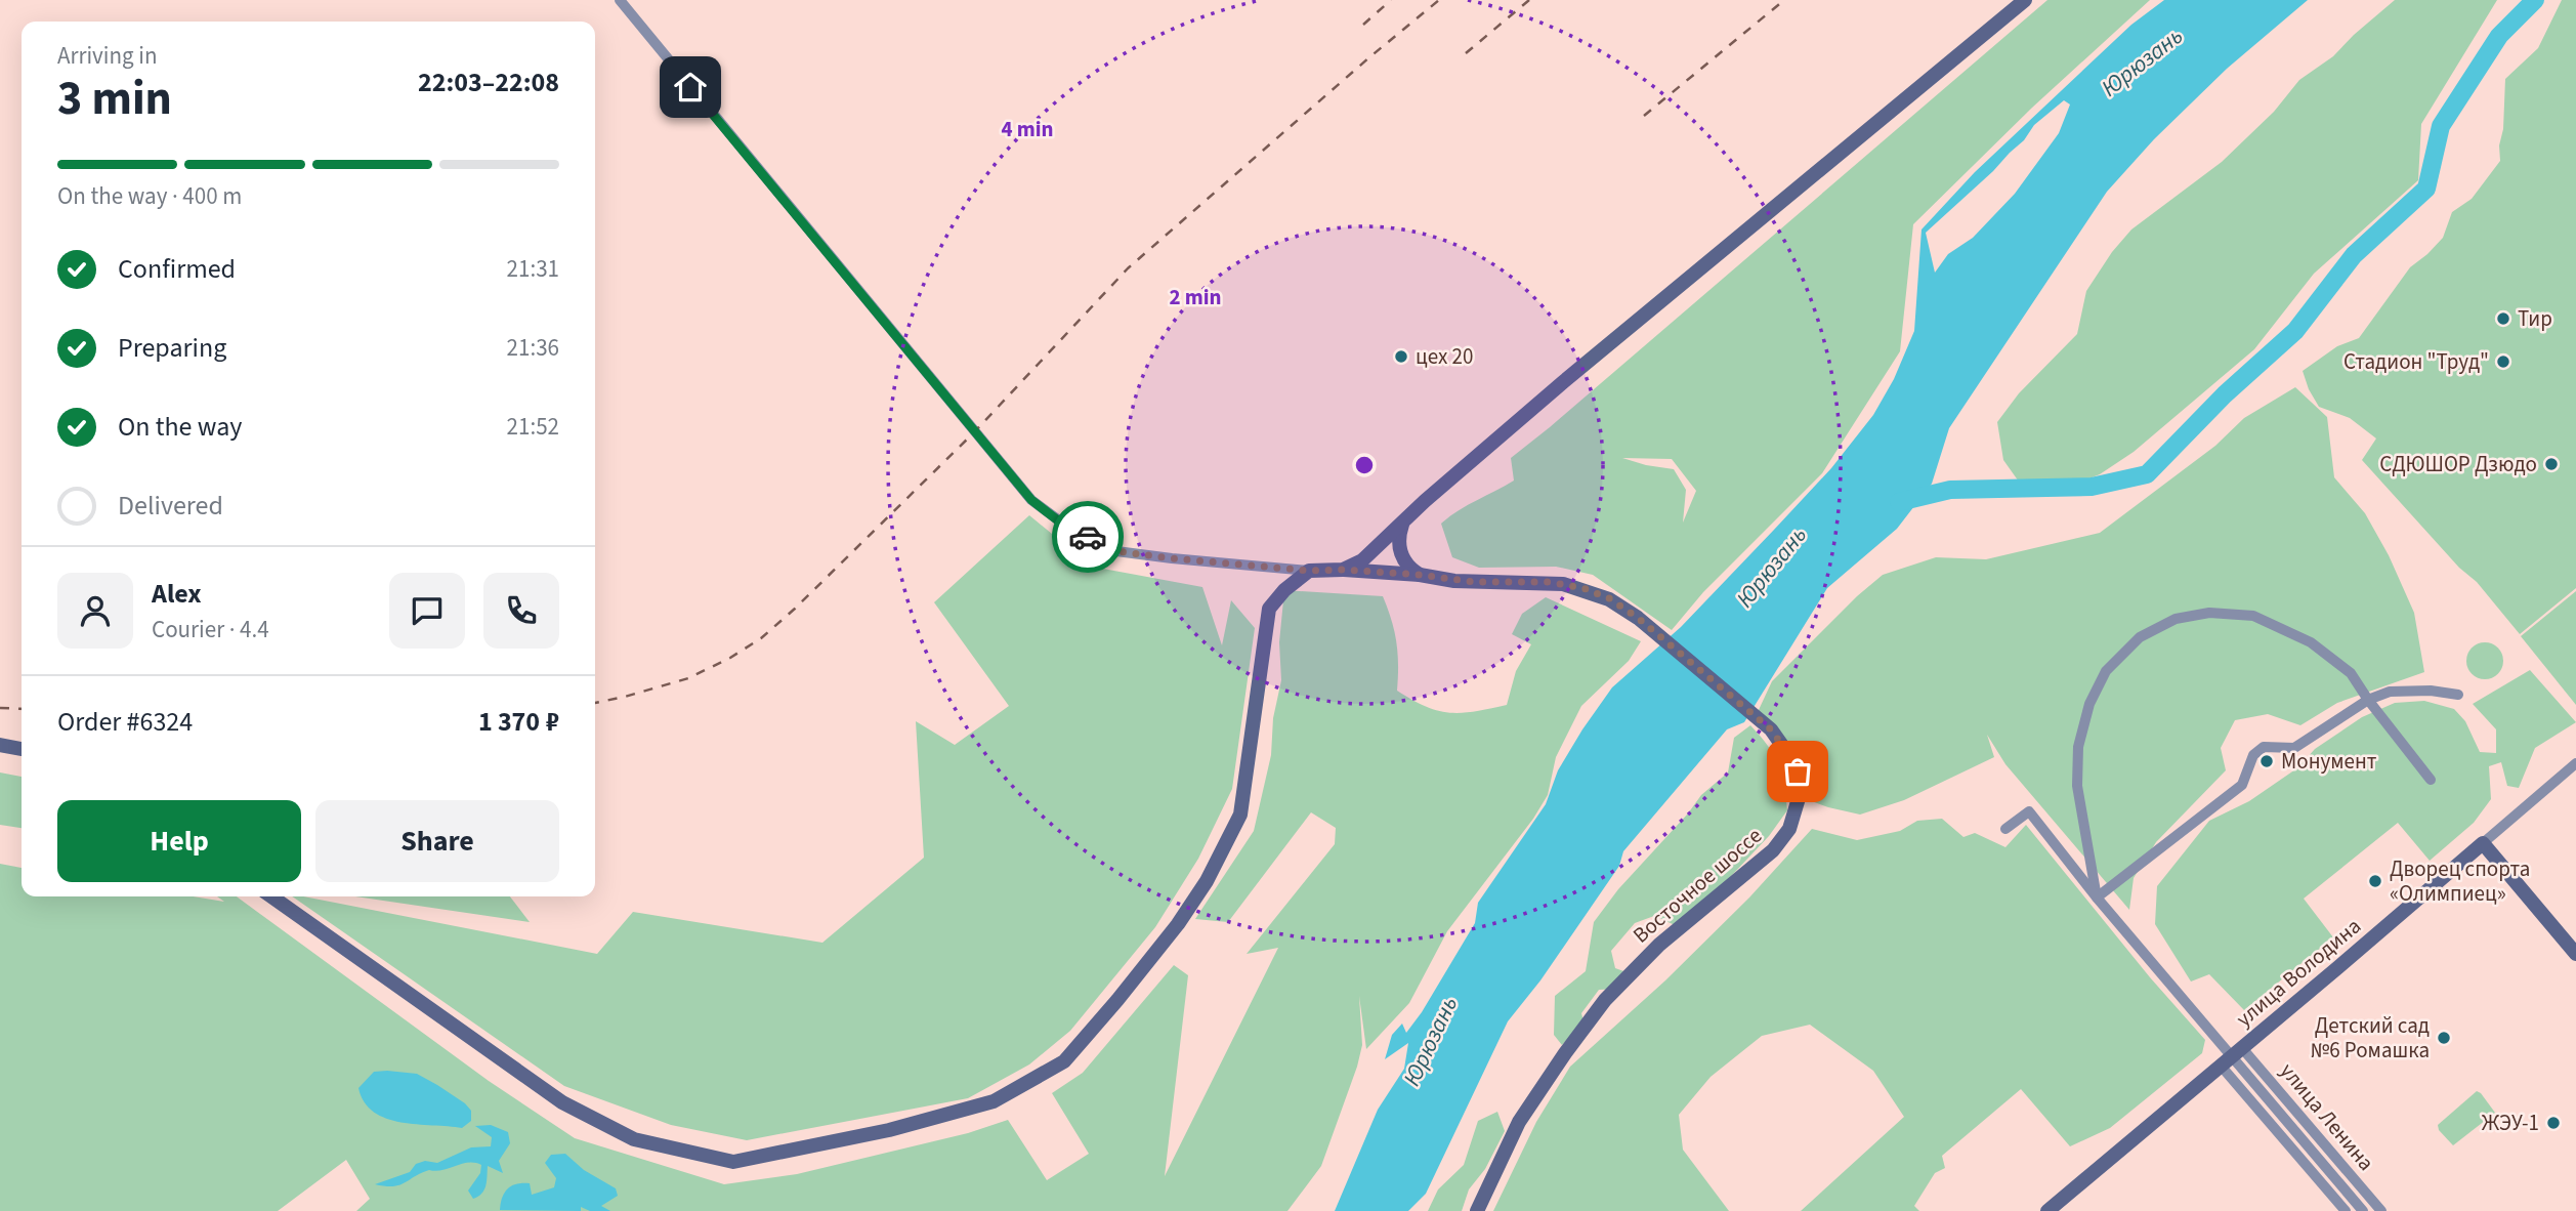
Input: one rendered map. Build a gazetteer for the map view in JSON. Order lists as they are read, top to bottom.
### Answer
{
  "streets": {
    "street": ["Восточное шоссе", "улица Володина", "улица Ленина"]
  },
  "crossings": [
    ["улица Володина", "улица Ленина"]
  ],
  "water": ["Юрюзань"],
  "places": [
    "Тир",
    "цех 20",
    "Стадион \"Труд\"",
    "СДЮШОР Дзюдо",
    "Монумент",
    "Дворец спорта «Олимпиец»",
    "Детский сад №6 Ромашка",
    "ЖЭУ-1"
  ],
  "page": {
    "heading": ["3 min", "Arriving in", "22:03–22:08"],
    "panel": [
      "Alex",
      "Courier · 4.4",
      "Order #6324",
      "1 370 ₽"
    ],
    "bar": "On the way · 400 m",
    "list": [
      ["Confirmed", "21:31"],
      ["Preparing", "21:36"],
      ["On the way", "21:52"],
      "Delivered"
    ],
    "buttons": ["Help", "Share"]
  },
  "rings": ["4 min", "2 min"]
}
